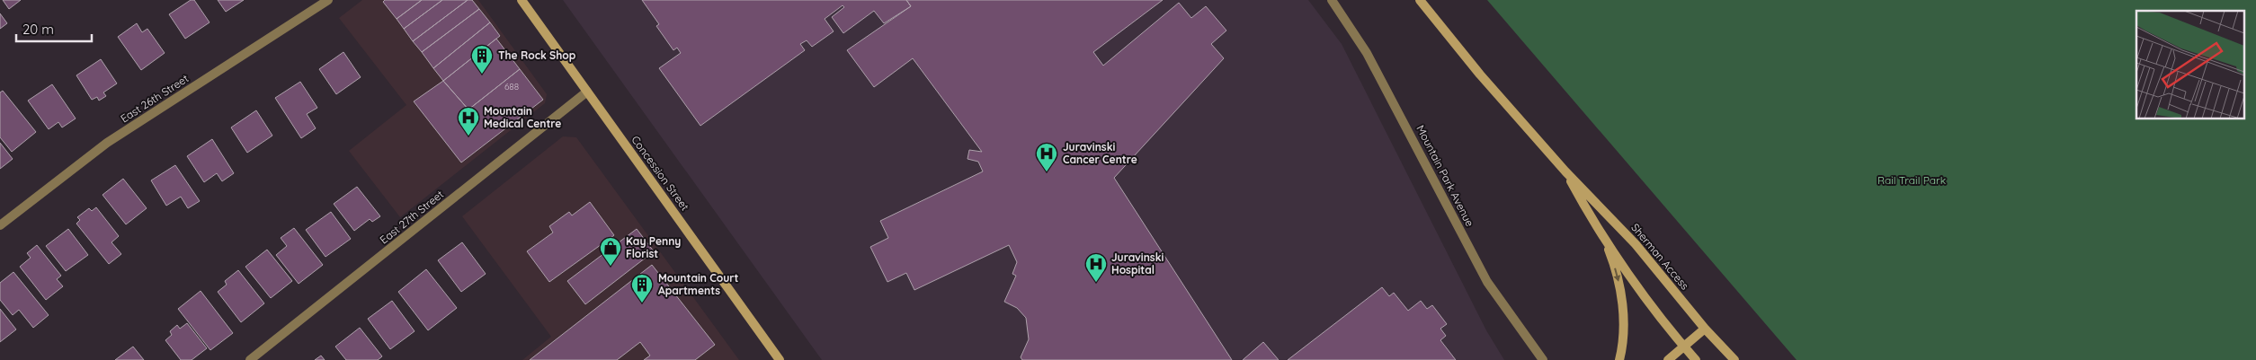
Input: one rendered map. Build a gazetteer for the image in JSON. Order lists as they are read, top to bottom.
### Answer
{
  "streets": {
    "main road": ["Concession Street", "Sherman Access"],
    "street": ["East 26th Street", "Mountain Park Avenue", "East 27th Street"]
  },
  "crossings": [
    ["Concession Street", "East 27th Street"]
  ],
  "parks": ["Rail Trail Park"],
  "places": {
    "building": ["The Rock Shop", "Mountain Court Apartments"],
    "hospital": ["Mountain Medical Centre", "Juravinski Cancer Centre", "Juravinski Hospital"],
    "shop": ["Kay Penny Florist"]
  },
  "house_numbers": ["688"],
  "scale_bar": "20 m"
}
